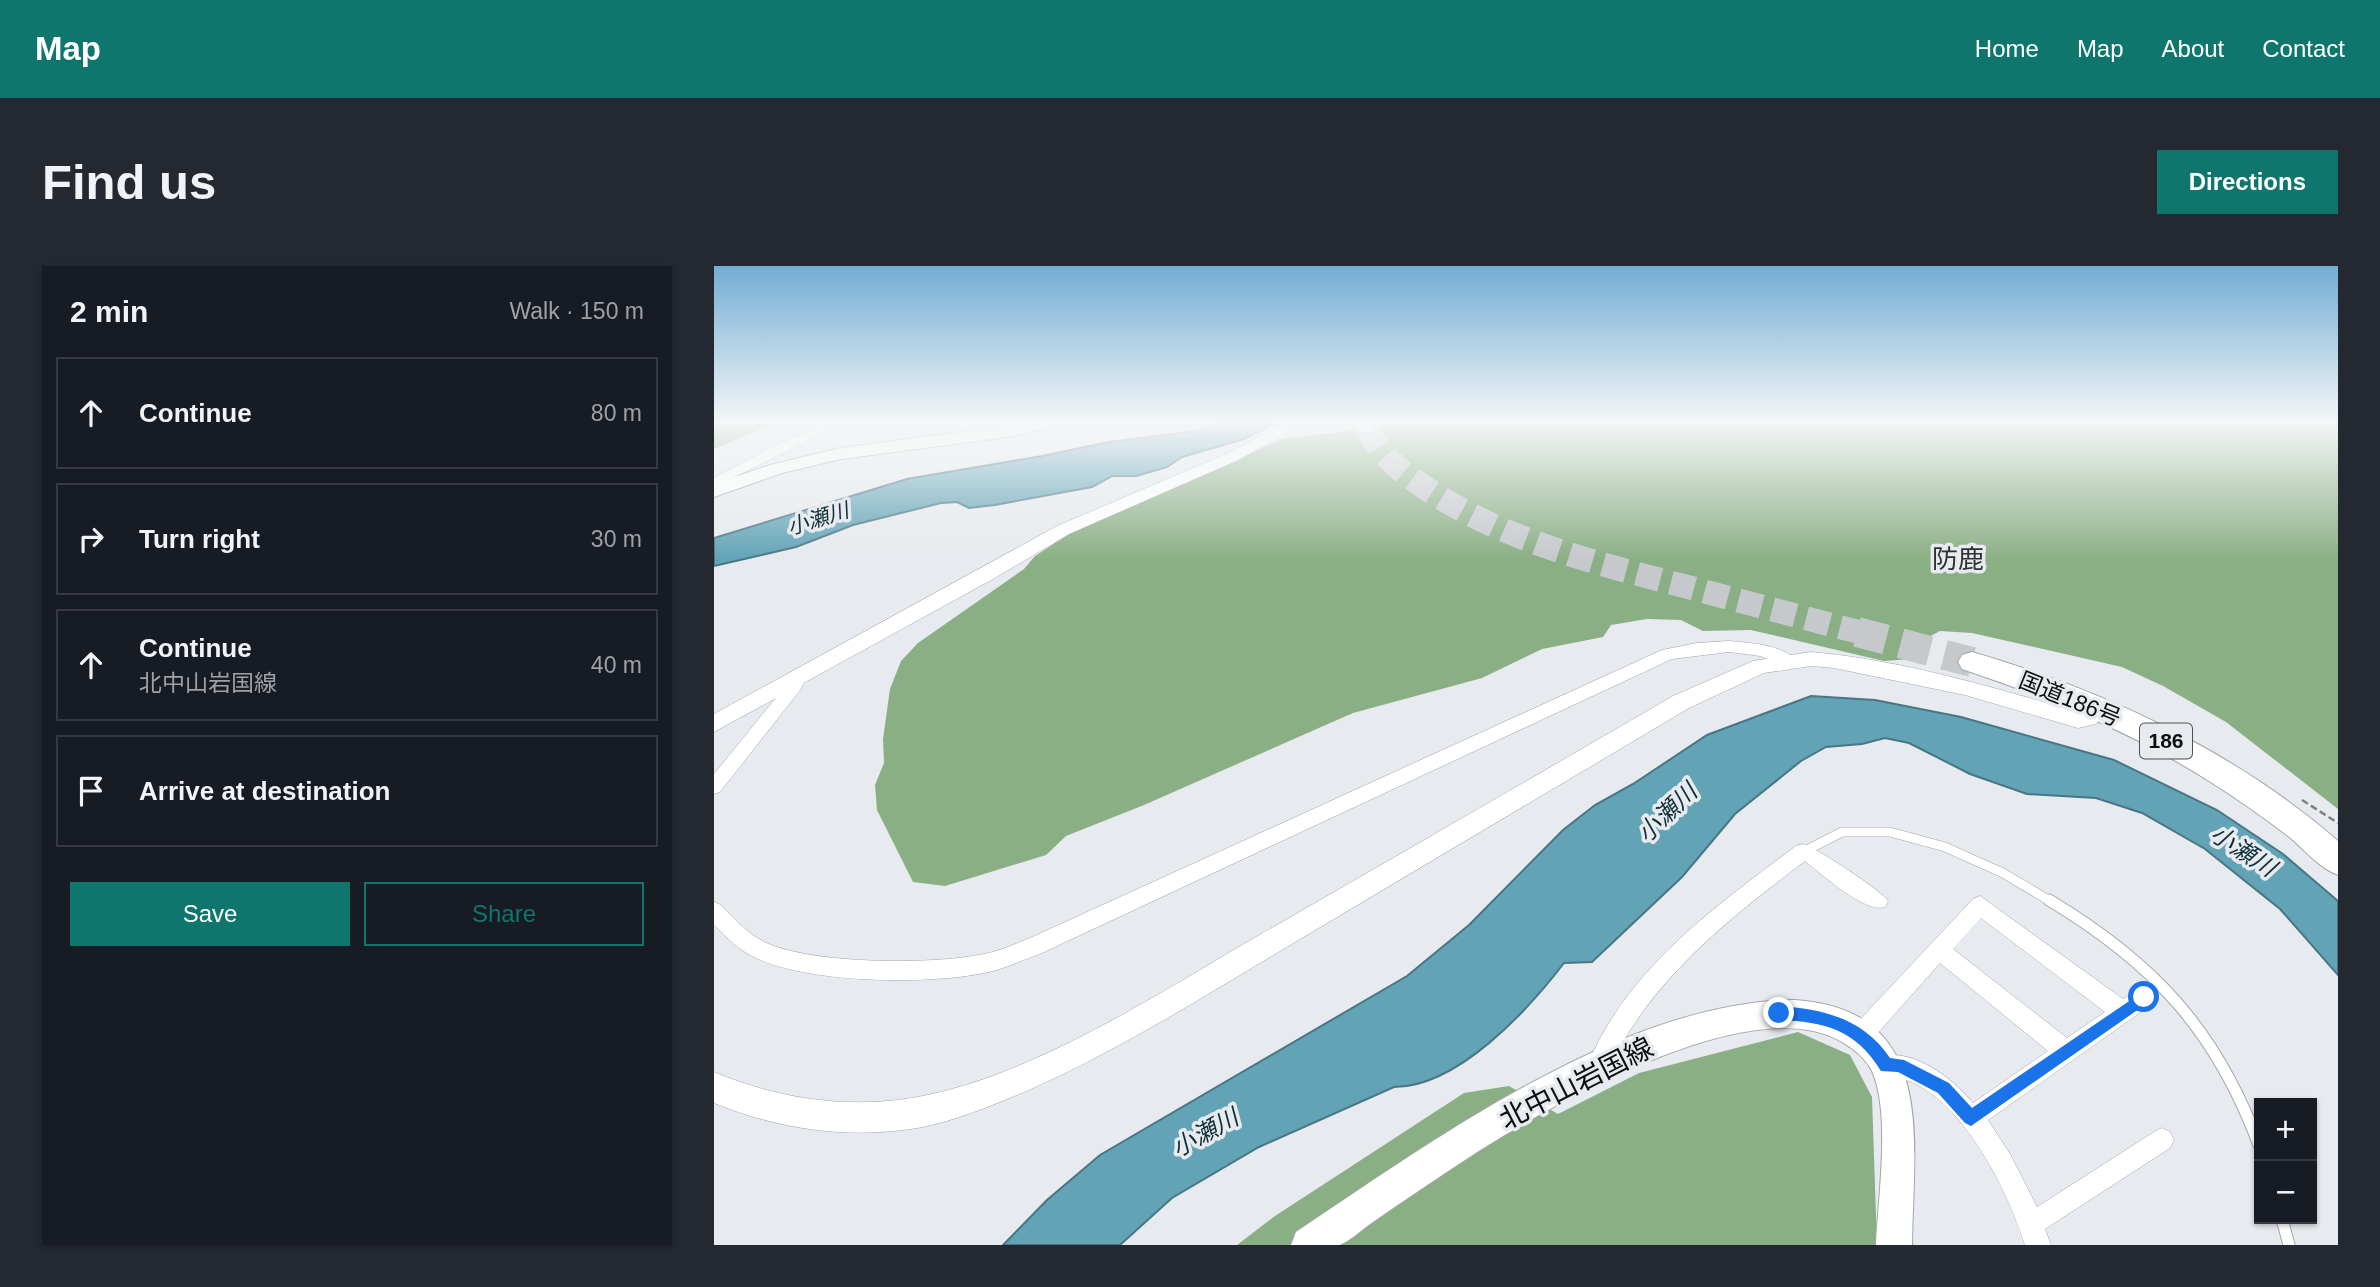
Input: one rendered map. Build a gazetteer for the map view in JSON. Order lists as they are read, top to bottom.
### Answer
{
  "streets": {
    "highway": ["国道186号", "186"],
    "main road": ["北中山岩国線"]
  },
  "districts": ["防鹿"],
  "water": ["小瀬川"],
  "page": {
    "header": "Map",
    "nav": [
      "Home",
      "Map",
      "About",
      "Contact"
    ],
    "buttons": [
      "Directions",
      ["Save", "Share"]
    ],
    "title": "Find us",
    "heading": ["2 min", "Walk · 150 m"],
    "list": [
      ["Continue", "80 m"],
      ["Turn right", "30 m"],
      ["Continue", "北中山岩国線", "40 m"],
      "Arrive at destination"
    ],
    "map_buttons": ["+", "−"]
  }
}
